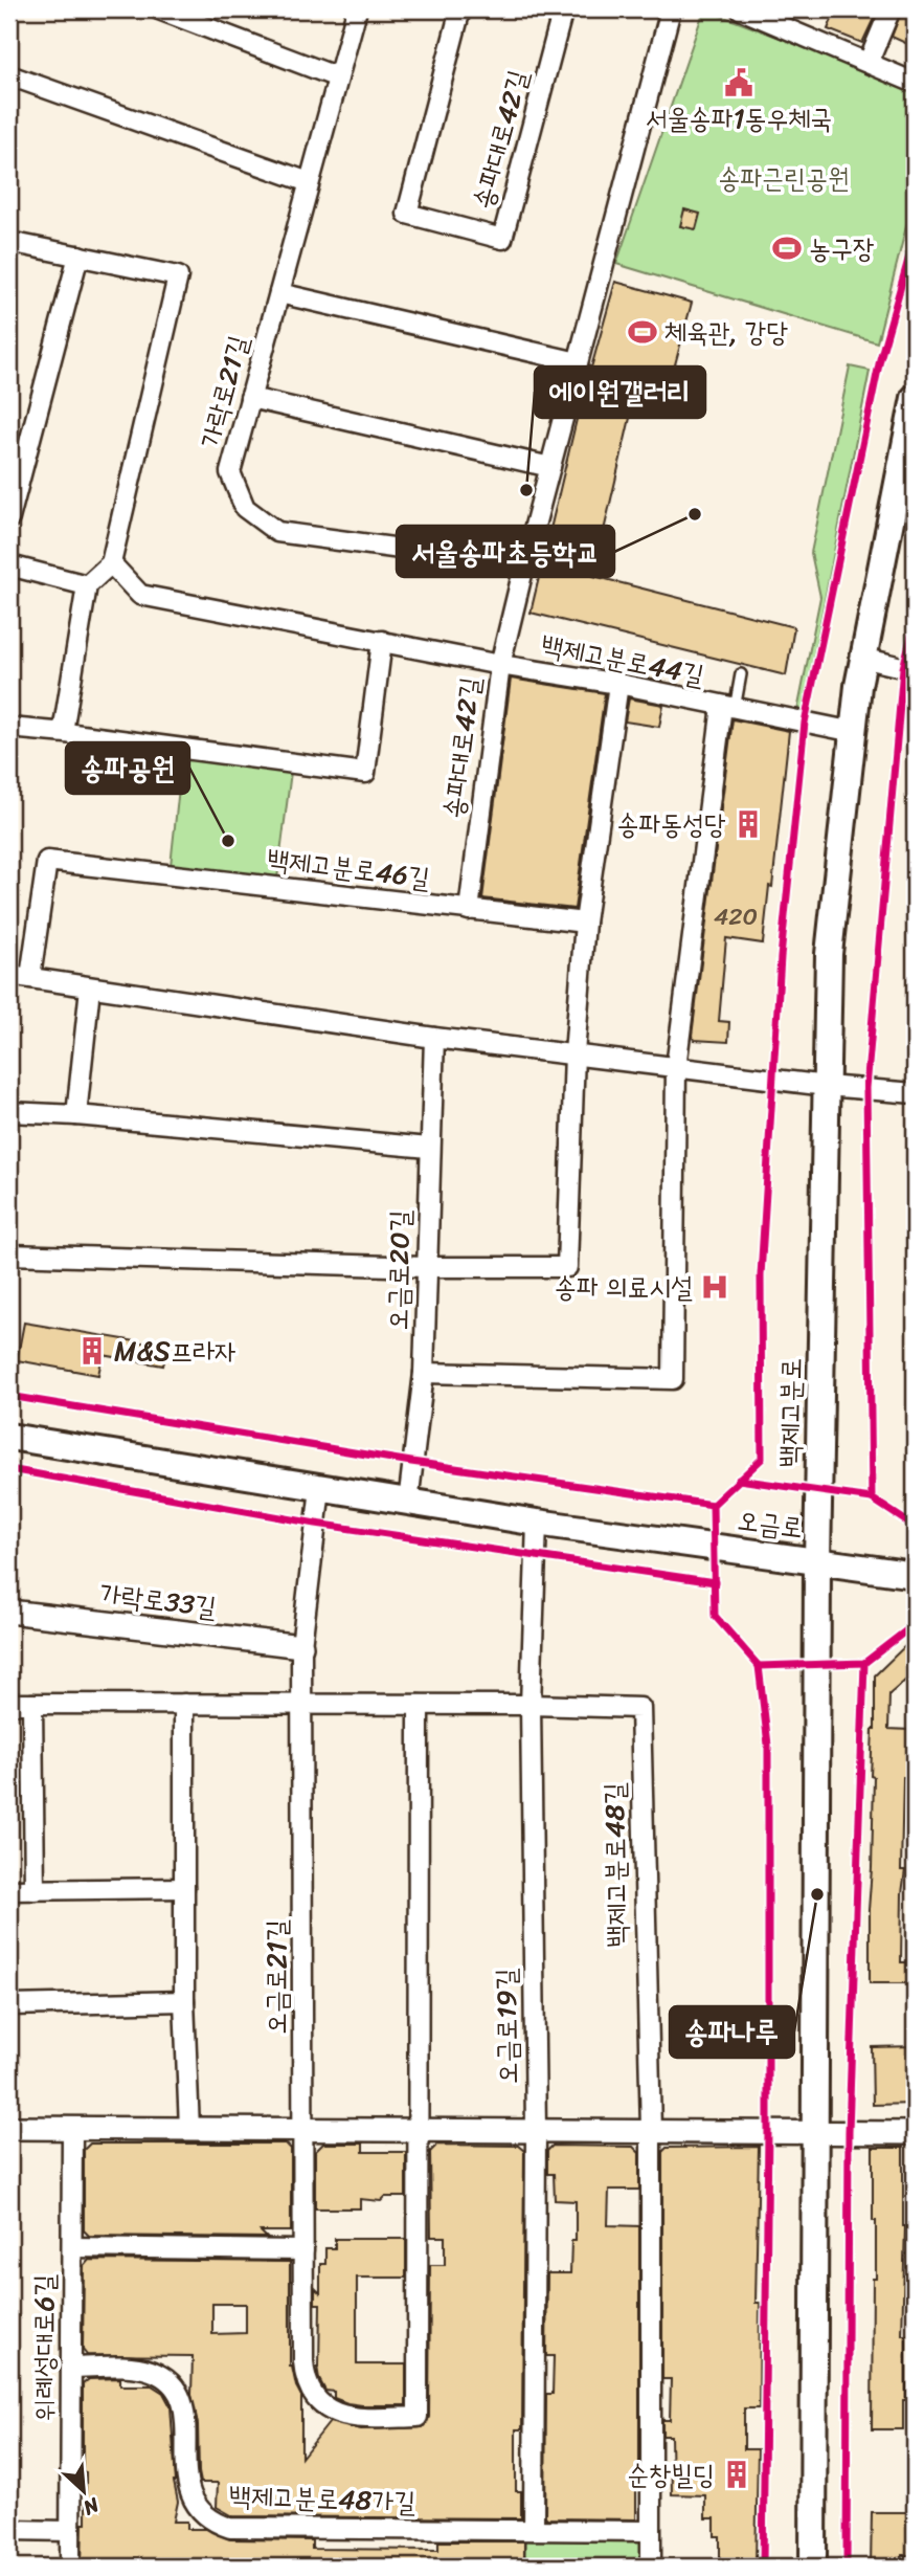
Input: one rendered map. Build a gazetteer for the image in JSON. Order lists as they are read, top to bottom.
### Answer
{
  "streets": {
    "main road": ["백제고분로", "오금로"],
    "street": [
      "송파대로42길",
      "가락로21길",
      "백제고분로44길",
      "백제고분로46길",
      "오금로20길",
      "가락로33길",
      "백제고분로48길",
      "오금로21길",
      "오금로19길",
      "위례성대로6길",
      "백제고분로48가길"
    ]
  },
  "crossings": [
    ["송파대로42길", "가락로21길"],
    ["송파대로42길", "백제고분로44길"],
    ["송파대로42길", "백제고분로46길"],
    ["백제고분로44길", "백제고분로"],
    ["오금로20길", "오금로"],
    ["백제고분로", "오금로"],
    ["오금로", "오금로21길"],
    ["오금로", "오금로19길"],
    ["가락로33길", "오금로21길"],
    ["백제고분로48길", "오금로19길"],
    ["백제고분로48길", "백제고분로48가길"],
    ["오금로19길", "백제고분로48가길"],
    ["위례성대로6길", "백제고분로48가길"]
  ],
  "parks": ["송파근린공원"],
  "places": {
    "public building": ["서울송파1동우체국"],
    "sports": ["농구장", "체육관, 강당"],
    "other": [
      "에이원갤러리",
      "서울송파초등학교",
      "송파공원",
      "송파나루"
    ],
    "building": ["송파동성당", "M&S프라자", "순창빌딩"],
    "hospital": ["송파 의료시설"]
  },
  "house_numbers": ["420"],
  "north": "bottom right"
}
